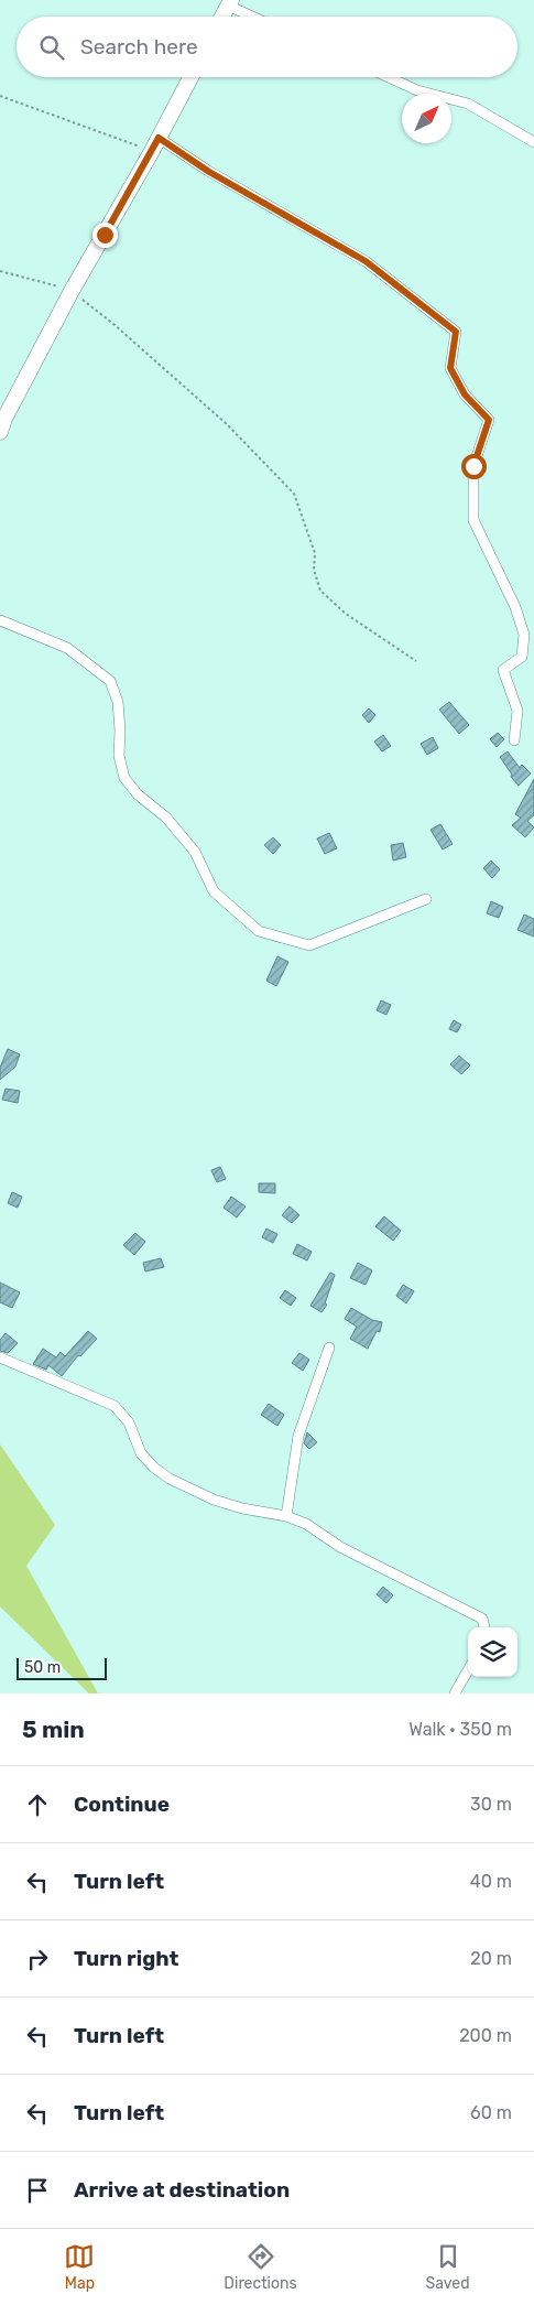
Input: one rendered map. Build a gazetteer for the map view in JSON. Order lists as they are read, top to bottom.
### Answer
{
  "scale_bar": "50 m",
  "north": "top right",
  "page": {
    "search": "Search here",
    "scale": "50 m",
    "heading": ["5 min", "Walk · 350 m"],
    "list": [
      ["Continue", "30 m"],
      ["Turn left", "40 m"],
      ["Turn right", "20 m"],
      ["Turn left", "200 m"],
      ["Turn left", "60 m"],
      "Arrive at destination"
    ],
    "nav": ["Map", "Directions", "Saved"]
  }
}
